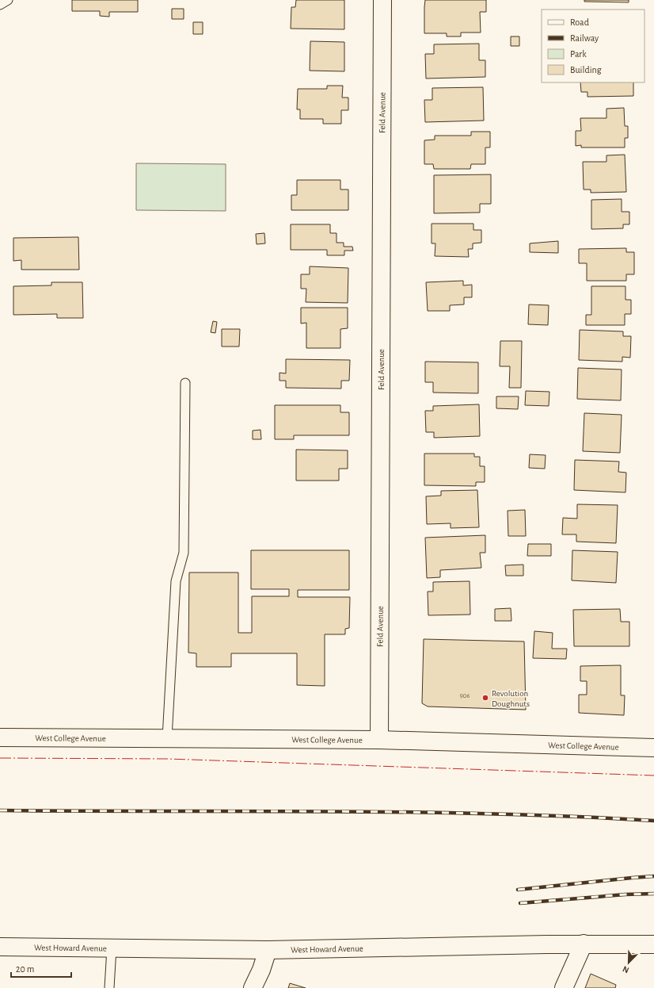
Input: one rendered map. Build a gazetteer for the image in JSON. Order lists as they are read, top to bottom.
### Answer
{
  "streets": {
    "main road": ["Feld Avenue", "West College Avenue", "West Howard Avenue"]
  },
  "crossings": [
    ["Feld Avenue", "West College Avenue"]
  ],
  "places": ["Revolution Doughnuts"],
  "house_numbers": ["906"],
  "legend": [
    "Road",
    "Railway",
    "Park",
    "Building"
  ],
  "scale_bar": "20 m",
  "north": "bottom left"
}
